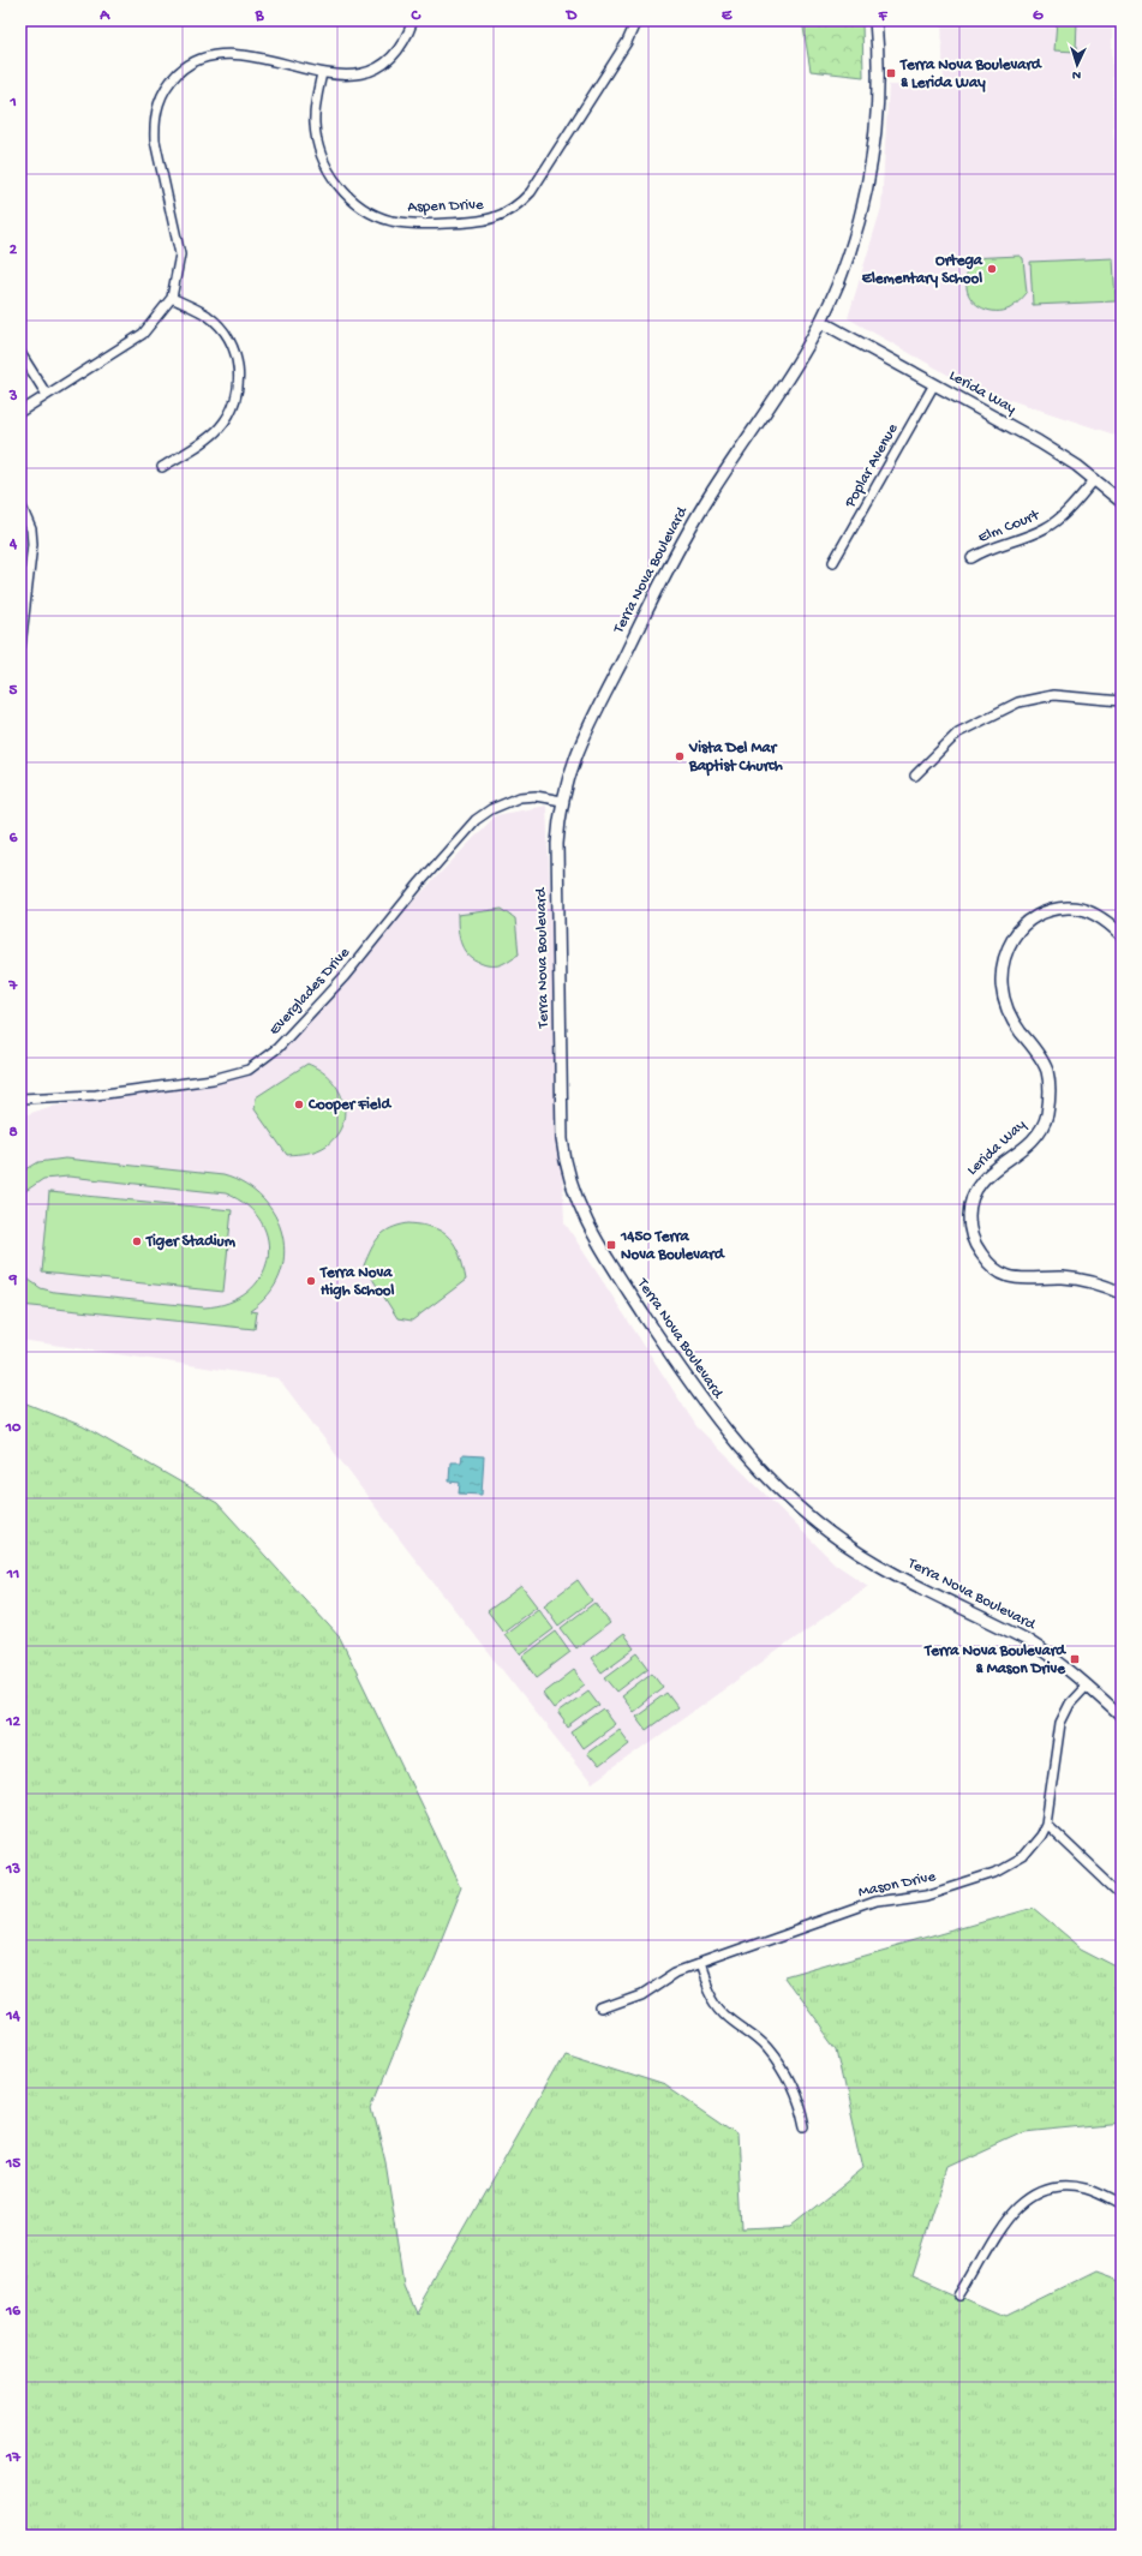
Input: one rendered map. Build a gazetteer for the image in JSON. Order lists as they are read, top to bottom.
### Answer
{
  "streets": {
    "street": [
      "Aspen Drive",
      "Lerida Way",
      "Poplar Avenue",
      "Elm Court",
      "Terra Nova Boulevard",
      "Everglades Drive",
      "Mason Drive"
    ]
  },
  "crossings": [
    ["Lerida Way", "Poplar Avenue"],
    ["Lerida Way", "Elm Court"],
    ["Lerida Way", "Terra Nova Boulevard"],
    ["Terra Nova Boulevard", "Everglades Drive"],
    ["Terra Nova Boulevard", "Mason Drive"]
  ],
  "places": {
    "transit": ["Terra Nova Boulevard & Lerida Way", "1450 Terra Nova Boulevard", "Terra Nova Boulevard & Mason Drive"],
    "other": [
      "Ortega Elementary School",
      "Vista Del Mar Baptist Church",
      "Cooper Field",
      "Tiger Stadium",
      "Terra Nova High School"
    ]
  },
  "north": "bottom",
  "grid": {
    "columns": [
      "A",
      "B",
      "C",
      "D",
      "E",
      "F",
      "G"
    ],
    "rows": [
      "1",
      "2",
      "3",
      "4",
      "5",
      "6",
      "7",
      "8",
      "9",
      "10",
      "11",
      "12",
      "13",
      "14",
      "15",
      "16",
      "17"
    ]
  }
}
